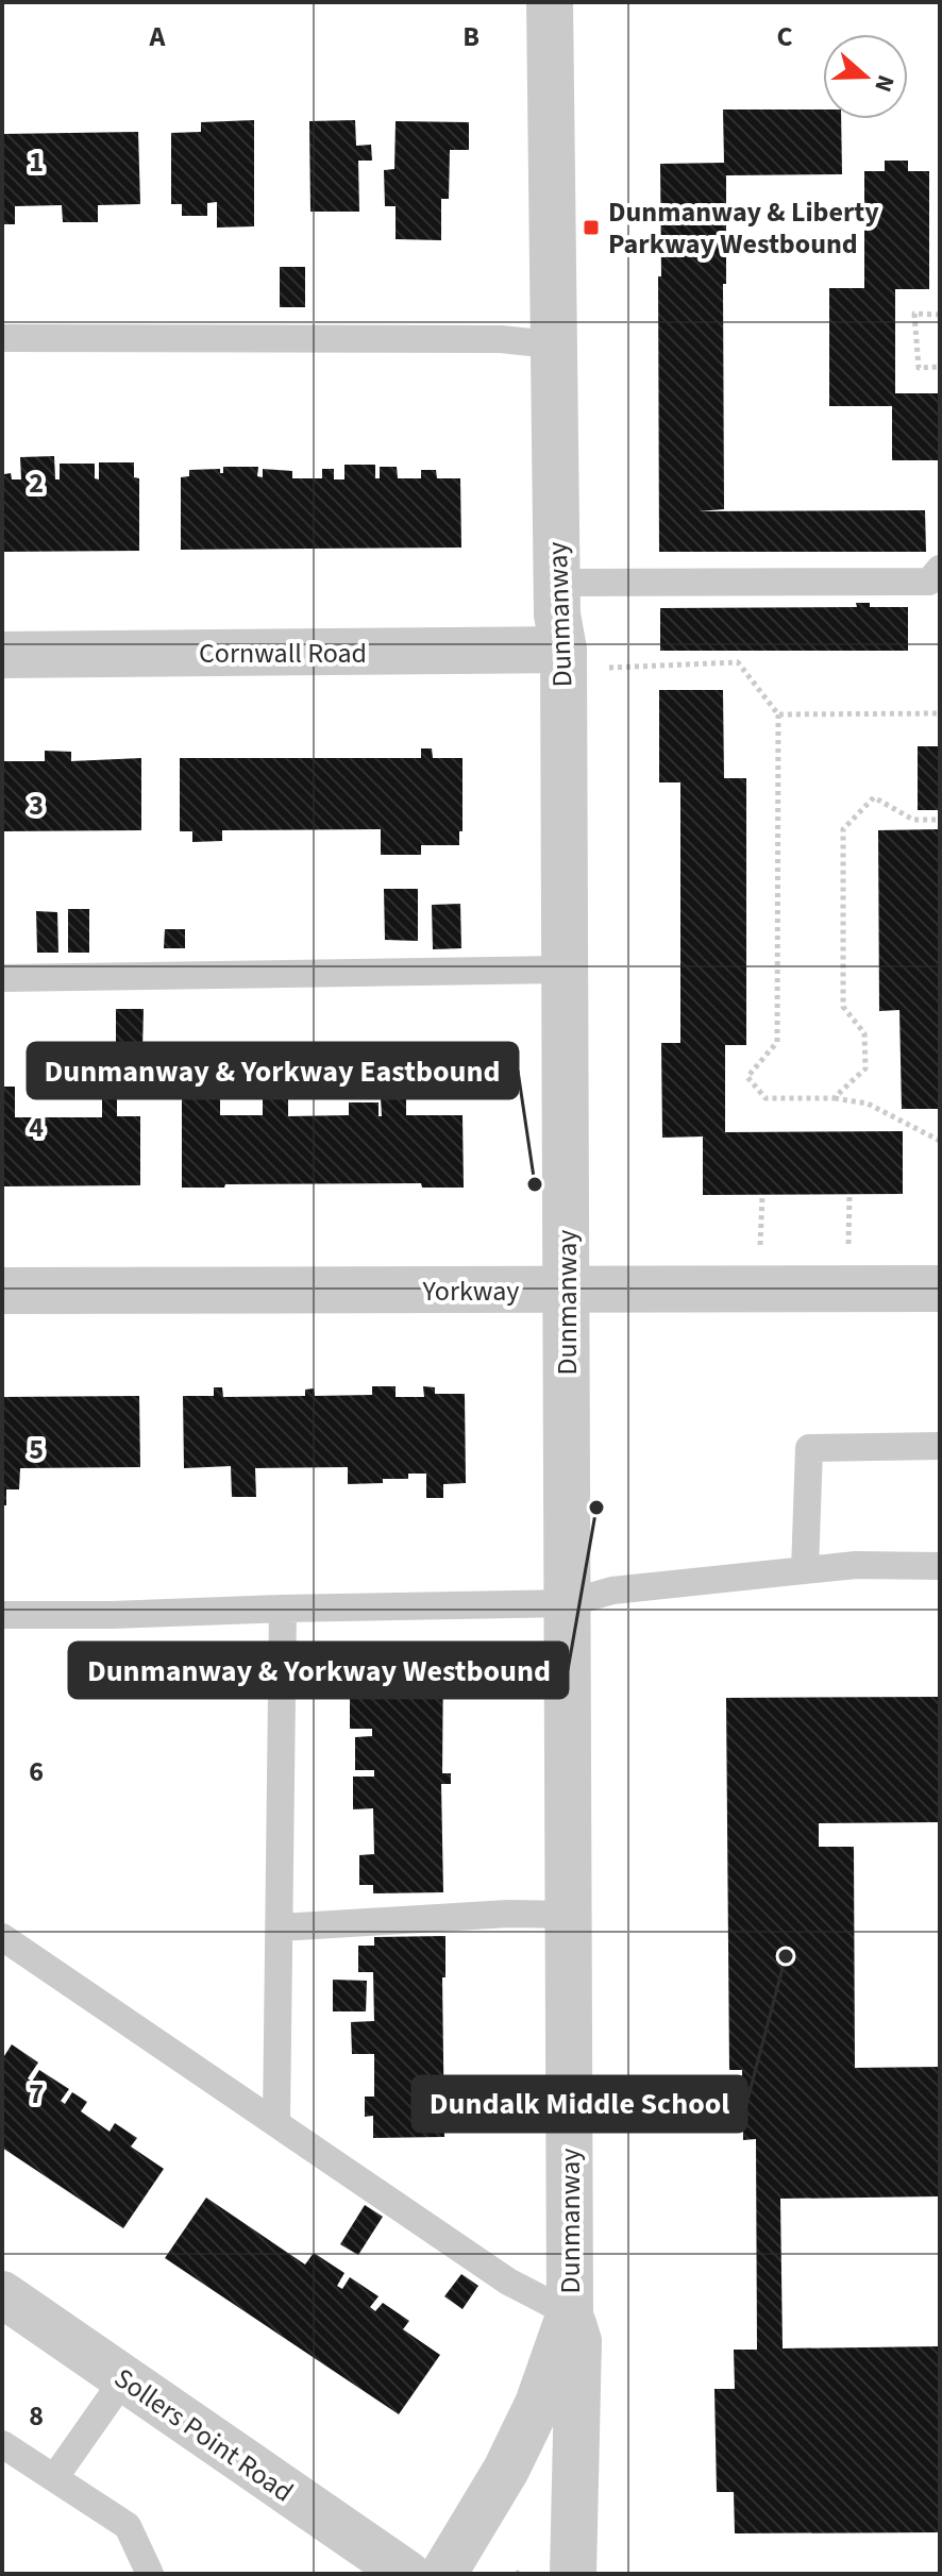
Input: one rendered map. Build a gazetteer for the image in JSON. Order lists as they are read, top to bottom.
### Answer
{
  "streets": {
    "street": [
      "Dunmanway",
      "Cornwall Road",
      "Yorkway",
      "Sollers Point Road"
    ]
  },
  "crossings": [
    ["Dunmanway", "Cornwall Road"],
    ["Dunmanway", "Yorkway"]
  ],
  "places": {
    "transit": ["Dunmanway & Liberty Parkway Westbound"],
    "other": ["Dunmanway & Yorkway Eastbound", "Dunmanway & Yorkway Westbound", "Dundalk Middle School"]
  },
  "north": "right",
  "grid": {
    "columns": ["A", "B", "C"],
    "rows": [
      "1",
      "2",
      "3",
      "4",
      "5",
      "6",
      "7",
      "8"
    ]
  }
}
